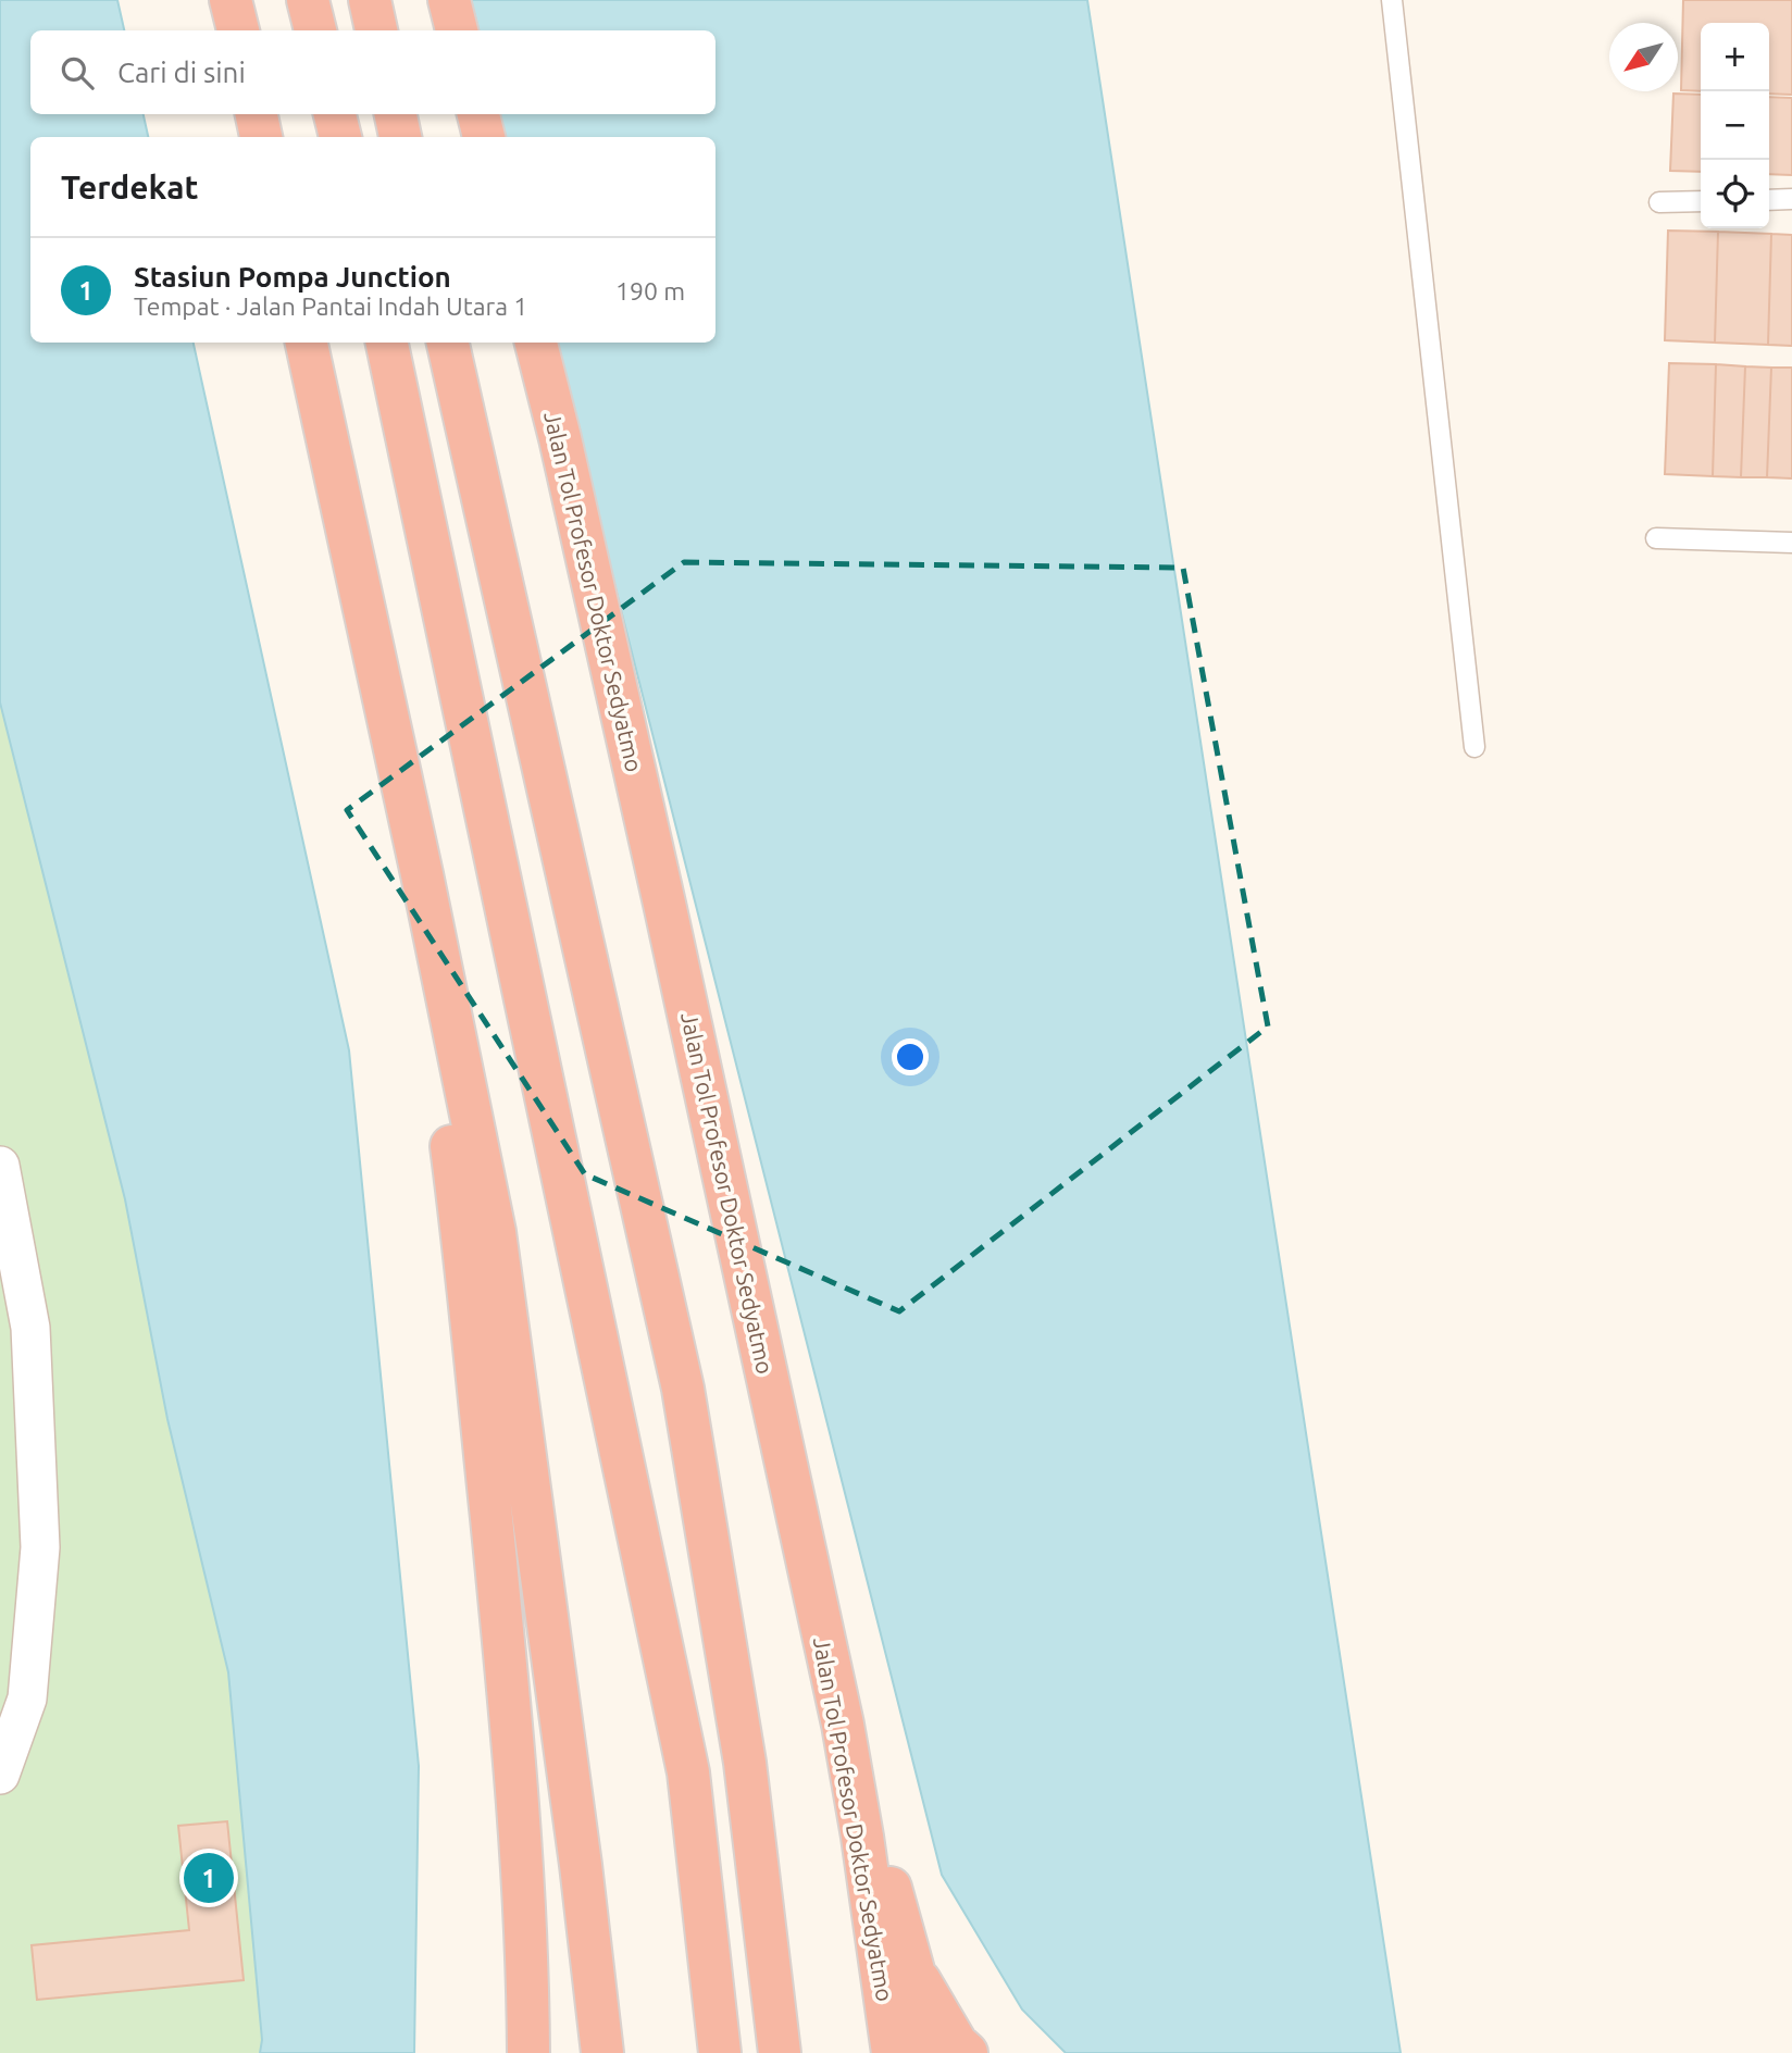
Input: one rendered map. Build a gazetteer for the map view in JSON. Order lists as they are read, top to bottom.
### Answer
{
  "streets": {
    "highway": ["Jalan Tol Profesor Doktor Sedyatmo"]
  },
  "north": "bottom left",
  "page": {
    "map_buttons": ["+", "−"],
    "search": "Cari di sini",
    "heading": "Terdekat",
    "list": [
      {
        "mark": "1",
        "name": "Stasiun Pompa Junction",
        "note": "Tempat · Jalan Pantai Indah Utara 1",
        "value": "190 m"
      }
    ],
    "pins": "1"
  }
}
